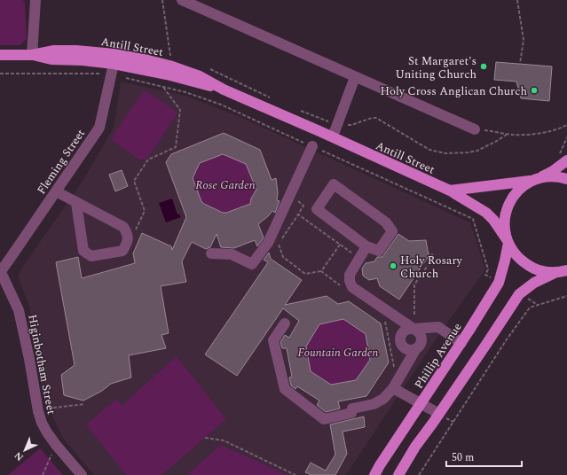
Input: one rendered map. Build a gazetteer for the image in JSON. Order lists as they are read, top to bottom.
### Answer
{
  "streets": {
    "main road": ["Antill Street", "Phillip Avenue"],
    "street": ["Fleming Street", "Higinbotham Street"]
  },
  "crossings": [
    ["Antill Street", "Fleming Street"],
    ["Antill Street", "Phillip Avenue"],
    ["Fleming Street", "Higinbotham Street"]
  ],
  "parks": ["Rose Garden", "Fountain Garden"],
  "places": ["St Margaret's Uniting Church", "Holy Cross Anglican Church", "Holy Rosary Church"],
  "scale_bar": "50 m",
  "north": "bottom left"
}
